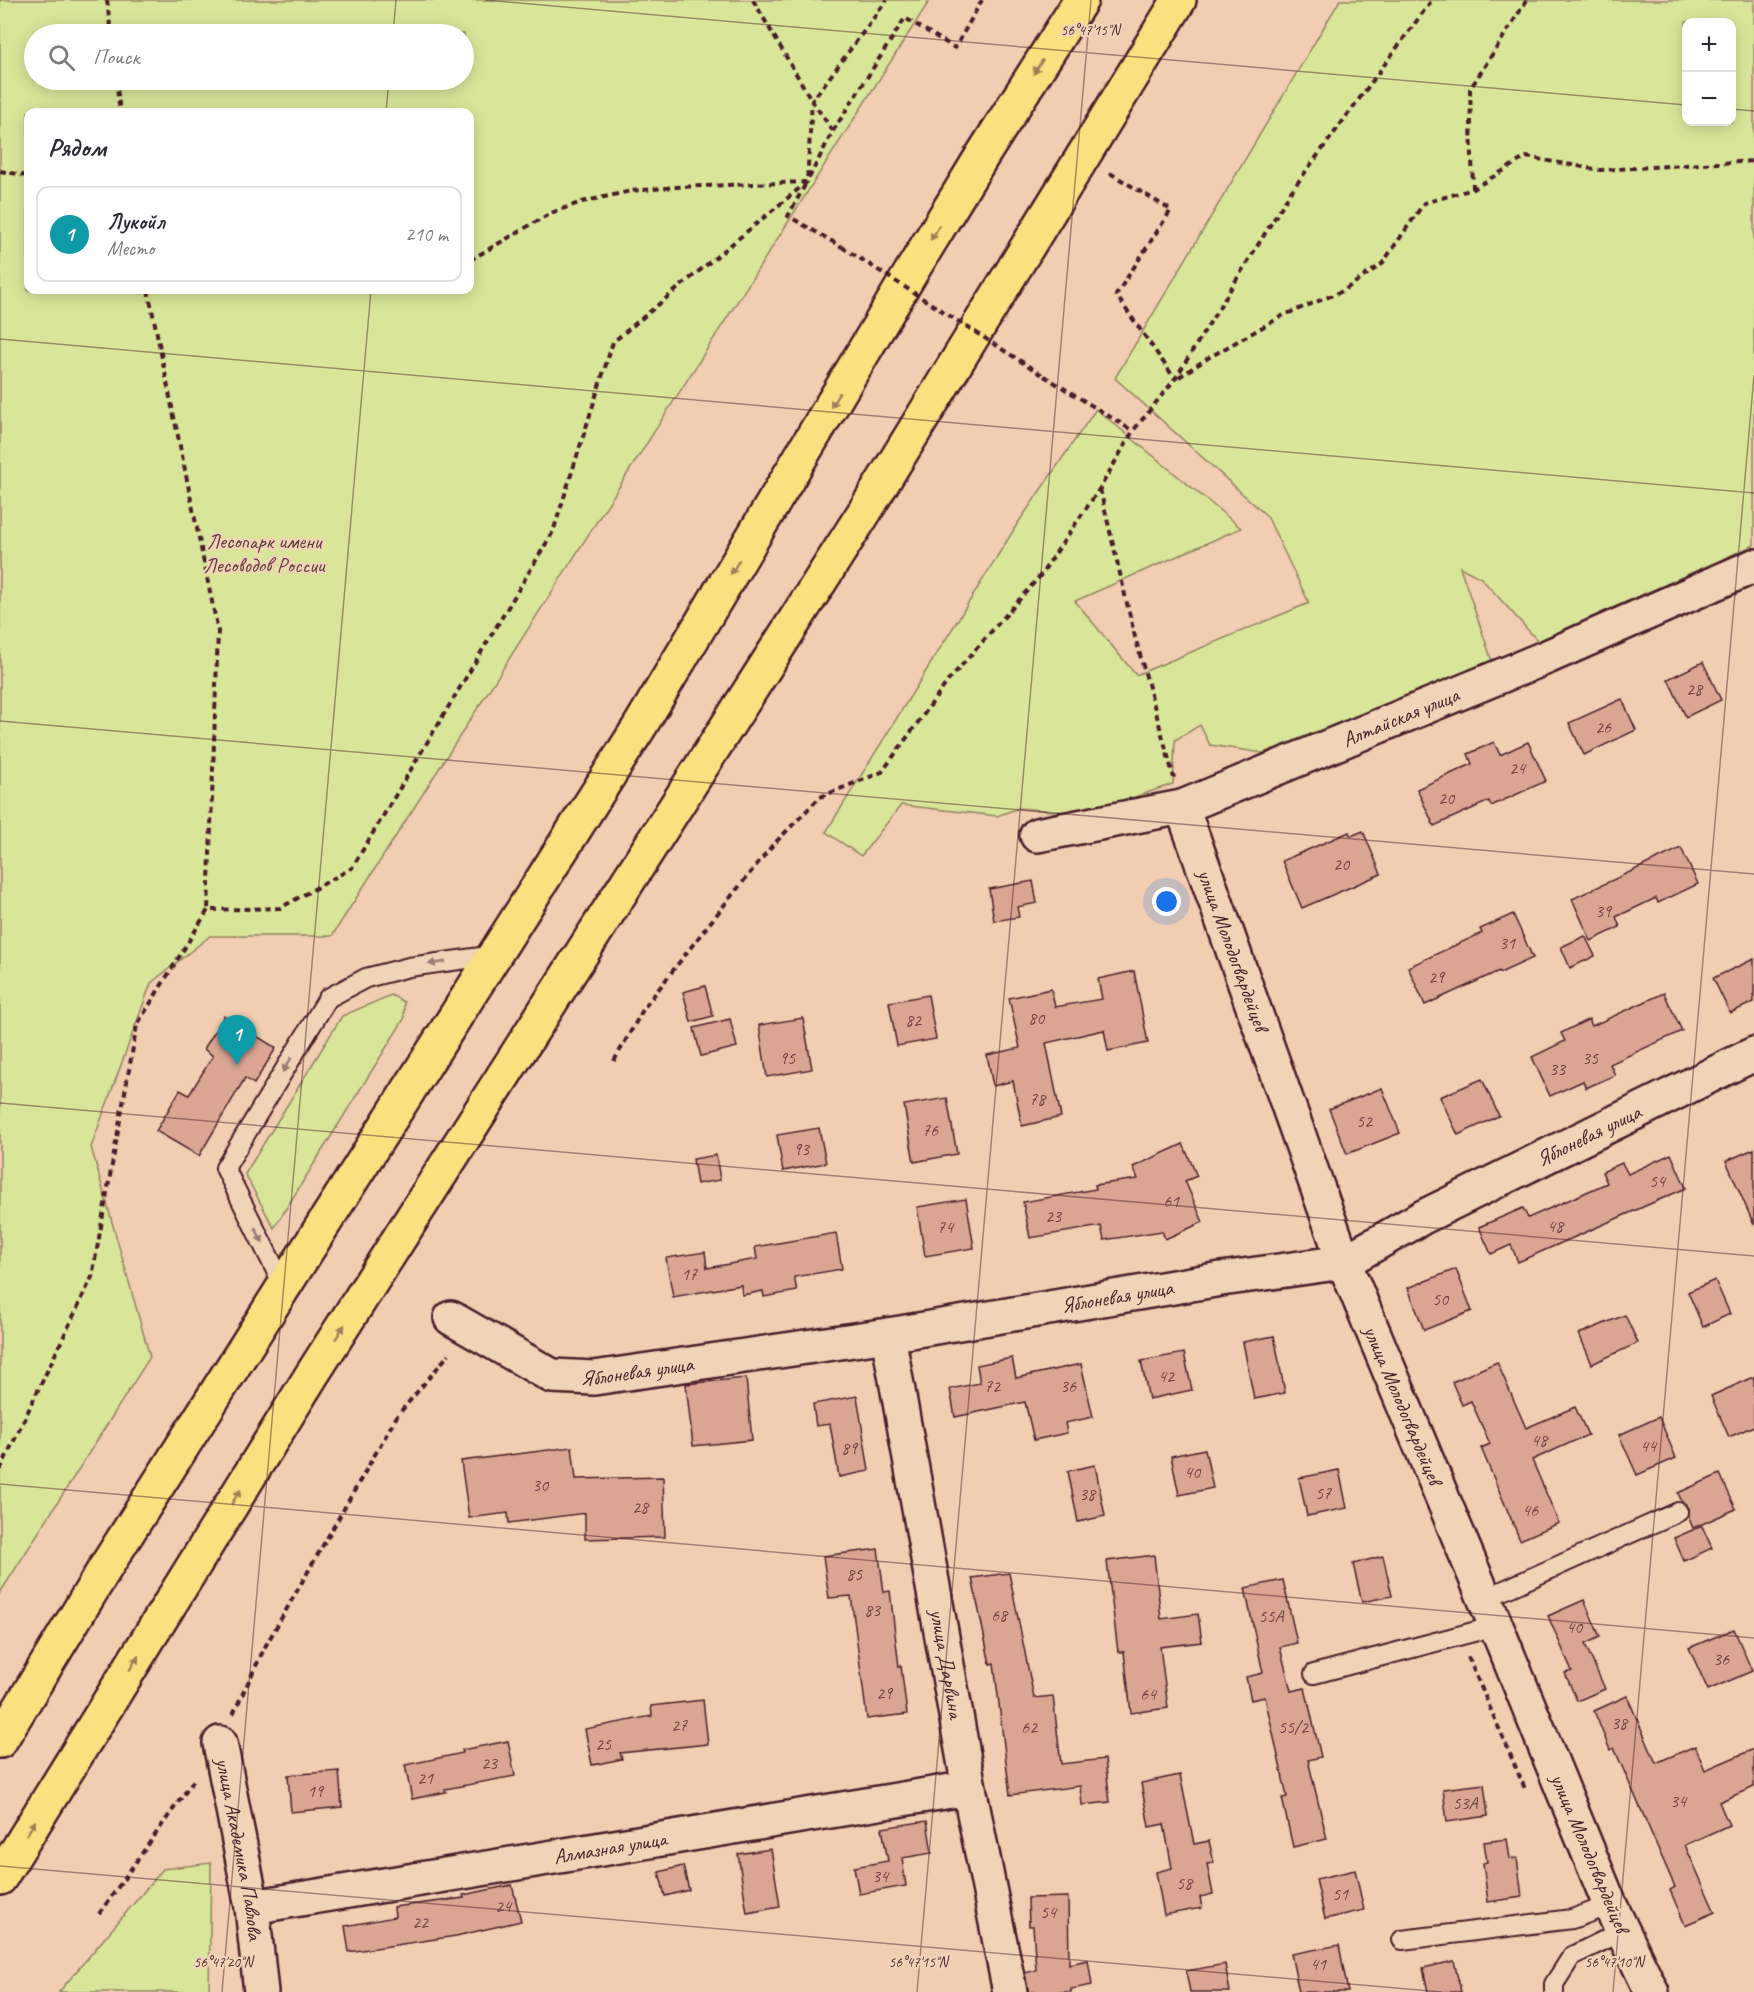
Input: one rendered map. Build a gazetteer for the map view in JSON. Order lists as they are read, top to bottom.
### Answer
{
  "streets": {
    "street": [
      "Алтайская улица",
      "улица Молодогвардейцев",
      "Яблоневая улица",
      "улица Дарвина",
      "Алмазная улица",
      "улица Академика Павлова"
    ]
  },
  "crossings": [
    ["Алтайская улица", "улица Молодогвардейцев"],
    ["улица Молодогвардейцев", "Яблоневая улица"],
    ["Яблоневая улица", "улица Дарвина"],
    ["улица Дарвина", "Алмазная улица"],
    ["Алмазная улица", "улица Академика Павлова"]
  ],
  "parks": ["Лесопарк имени Лесоводов России"],
  "house_numbers": [
    "28",
    "26",
    "24",
    "20",
    "20",
    "39",
    "31",
    "29",
    "80",
    "82",
    "95",
    "35",
    "33",
    "78",
    "52",
    "76",
    "93",
    "54",
    "61",
    "23",
    "48",
    "74",
    "17",
    "50",
    "42",
    "72",
    "36",
    "48",
    "44",
    "89",
    "40",
    "30",
    "57",
    "38",
    "28",
    "46",
    "85",
    "83",
    "68",
    "55А",
    "40",
    "36",
    "29",
    "64",
    "38",
    "27",
    "62",
    "55/2",
    "25",
    "23",
    "21",
    "19",
    "34",
    "53А",
    "34",
    "58",
    "51",
    "24",
    "54",
    "22",
    "41"
  ],
  "page": {
    "map_buttons": ["+", "−"],
    "search": "Поиск",
    "heading": "Рядом",
    "list": [
      {
        "mark": "1",
        "name": "Лукойл",
        "note": "Место",
        "value": "210 m"
      }
    ],
    "pins": "1"
  },
  "coordinates": ["56°47'15\"N", "56°47'20\"N", "56°47'10\"N"]
}
